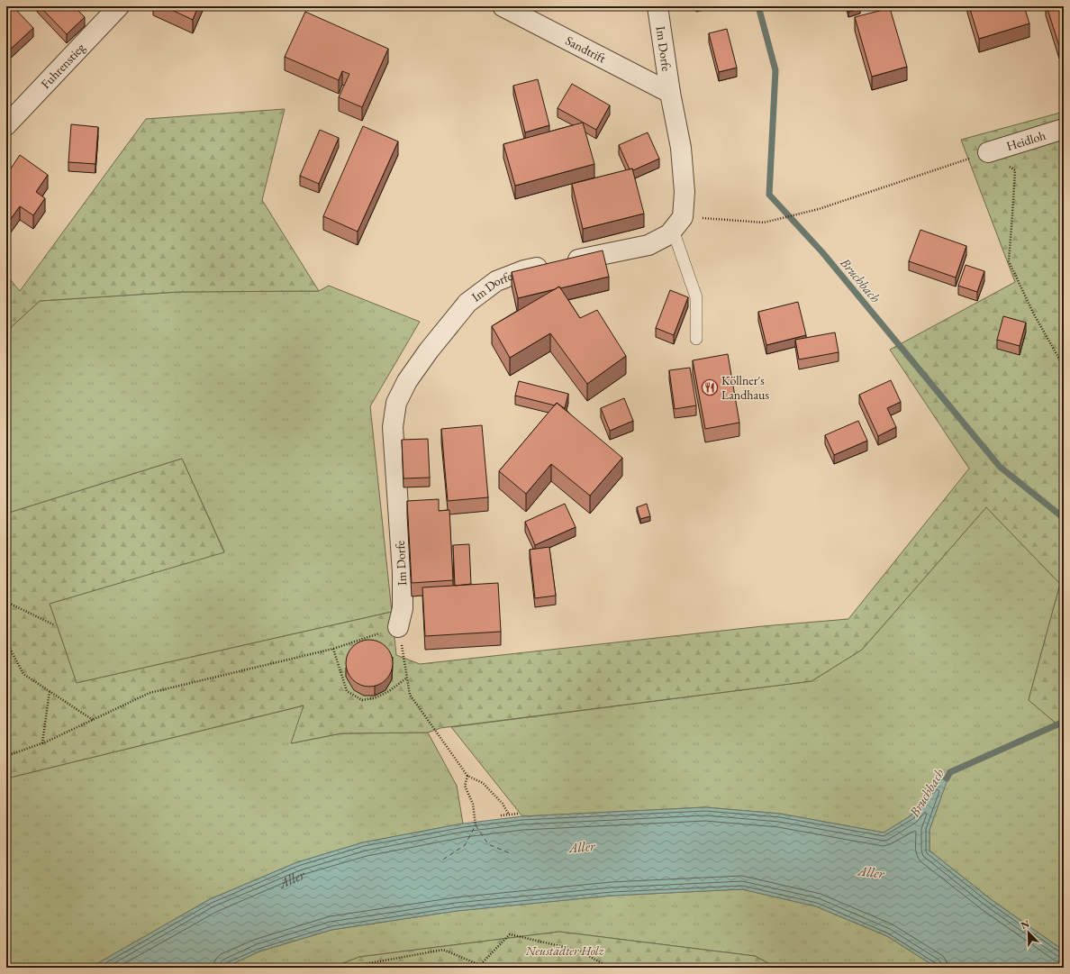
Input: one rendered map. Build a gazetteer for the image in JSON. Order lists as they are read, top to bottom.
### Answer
{
  "streets": {
    "street": [
      "Im Dorfe",
      "Sandtrift",
      "Fuhrenstieg",
      "Heidloh"
    ]
  },
  "crossings": [
    ["Im Dorfe", "Sandtrift"]
  ],
  "water": ["Bruchbach", "Aller"],
  "parks": ["Neustädter Holz"],
  "places": {
    "restaurant": ["Köllner's Landhaus"]
  },
  "north": "top left"
}
